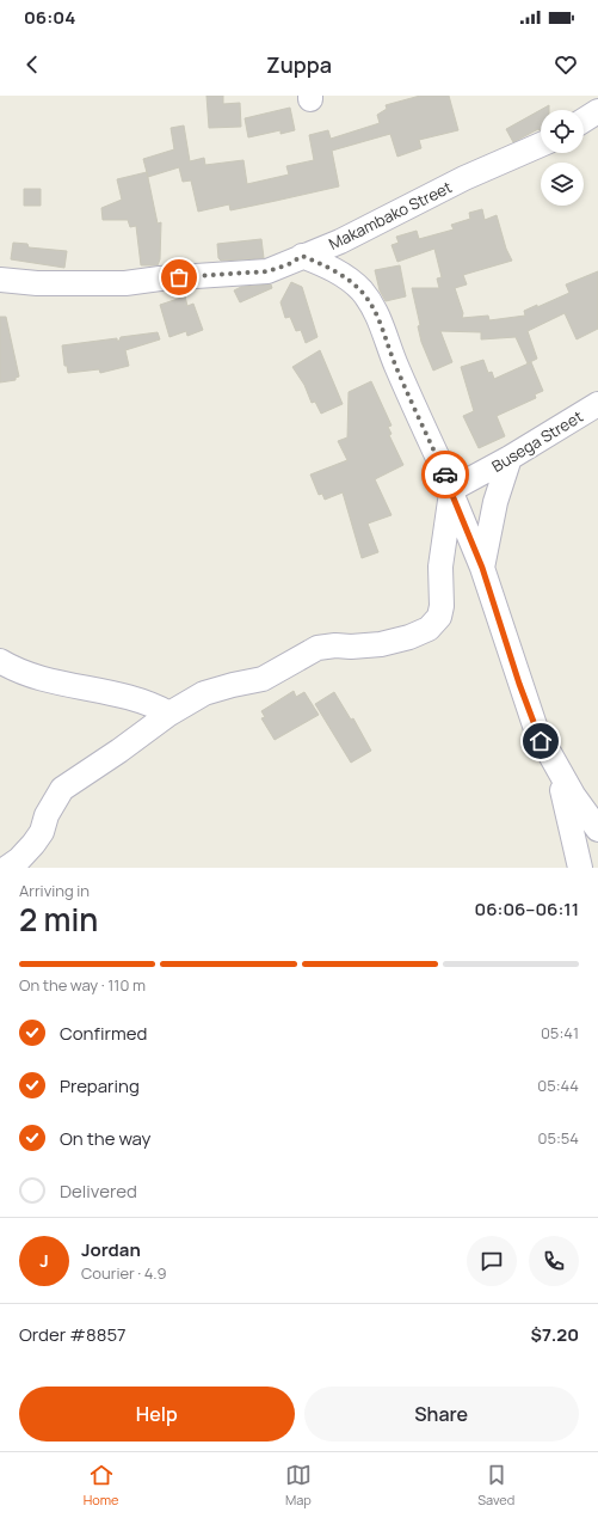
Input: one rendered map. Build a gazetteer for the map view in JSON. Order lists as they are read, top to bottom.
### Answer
{
  "streets": {
    "street": ["Makambako Street", "Busega Street"]
  },
  "page": {
    "status": "06:04",
    "header": "Zuppa",
    "heading": ["2 min", "Arriving in", "06:06–06:11"],
    "panel": [
      "Jordan",
      "Courier · 4.9",
      "Order #8857",
      "$7.20"
    ],
    "bar": "On the way · 110 m",
    "list": [
      ["Confirmed", "05:41"],
      ["Preparing", "05:44"],
      ["On the way", "05:54"],
      "Delivered"
    ],
    "round": "J",
    "buttons": ["Help", "Share"],
    "tabs": ["Home", "Map", "Saved"]
  }
}
